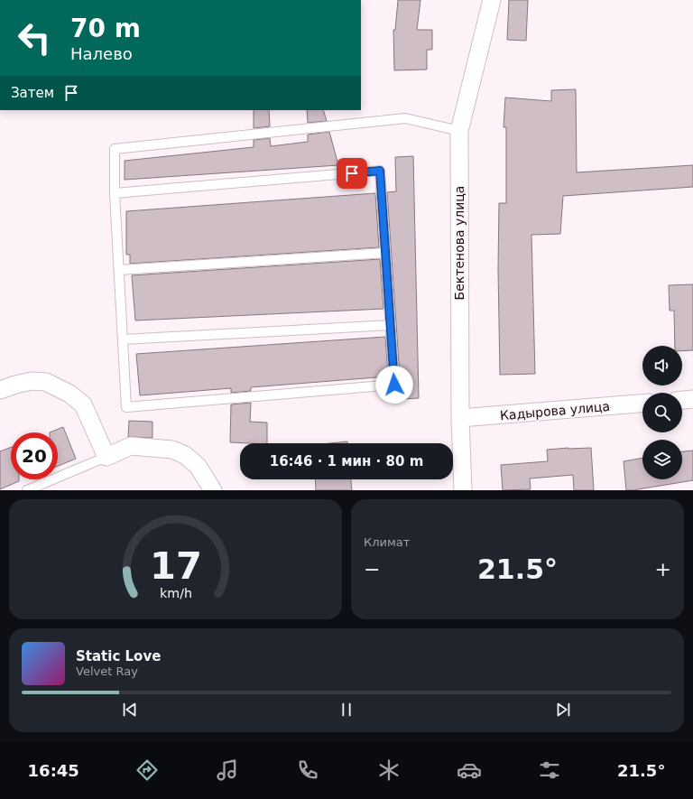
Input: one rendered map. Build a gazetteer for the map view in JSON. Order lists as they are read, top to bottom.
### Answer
{
  "streets": {
    "street": ["Бектенова улица", "Кадырова улица"]
  },
  "crossings": [
    ["Бектенова улица", "Кадырова улица"]
  ],
  "page": {
    "turn": ["70 m", "Налево"],
    "then": "Затем",
    "limit": "20",
    "trip": "16:46 · 1 мин · 80 m",
    "tile": "Климат",
    "heat": ["−", "21.5°", "+"],
    "song": ["Static Love", "Velvet Ray"],
    "tabs": ["16:45", "21.5°"],
    "gauge": ["17", "km/h"]
  }
}
